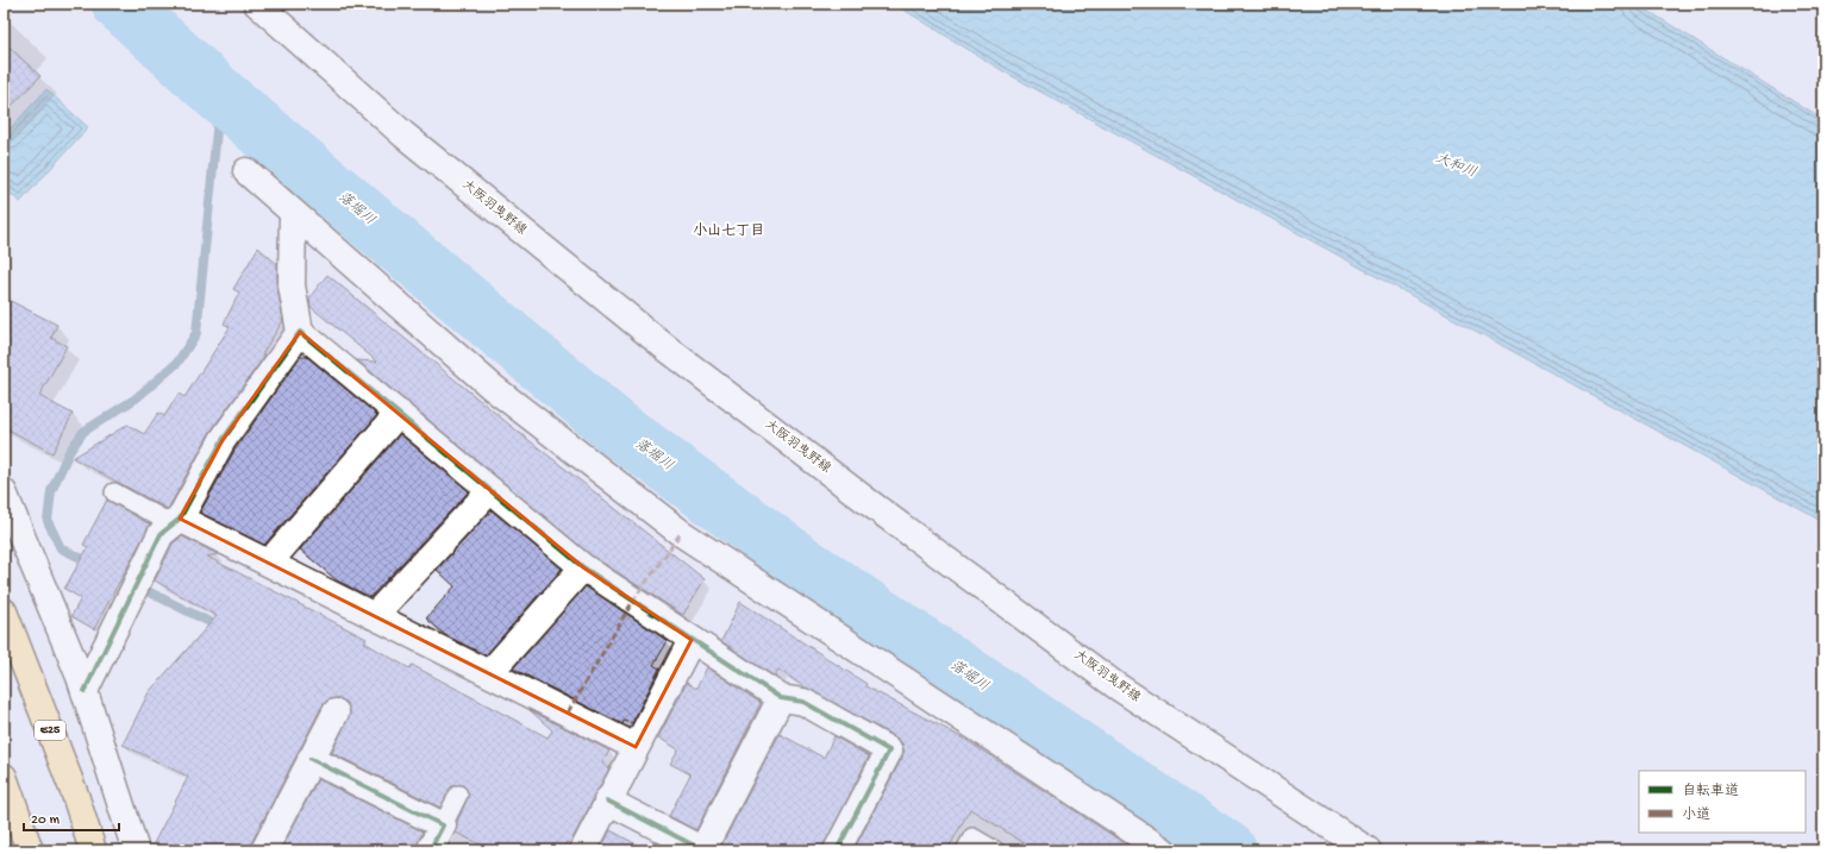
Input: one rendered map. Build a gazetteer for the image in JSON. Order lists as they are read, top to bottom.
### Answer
{
  "streets": {
    "highway": ["E25"],
    "street": ["大阪羽曳野線"]
  },
  "districts": ["小山七丁目"],
  "water": ["大和川", "落堀川"],
  "legend": ["自転車道", "小道"],
  "scale_bar": "20 m"
}
